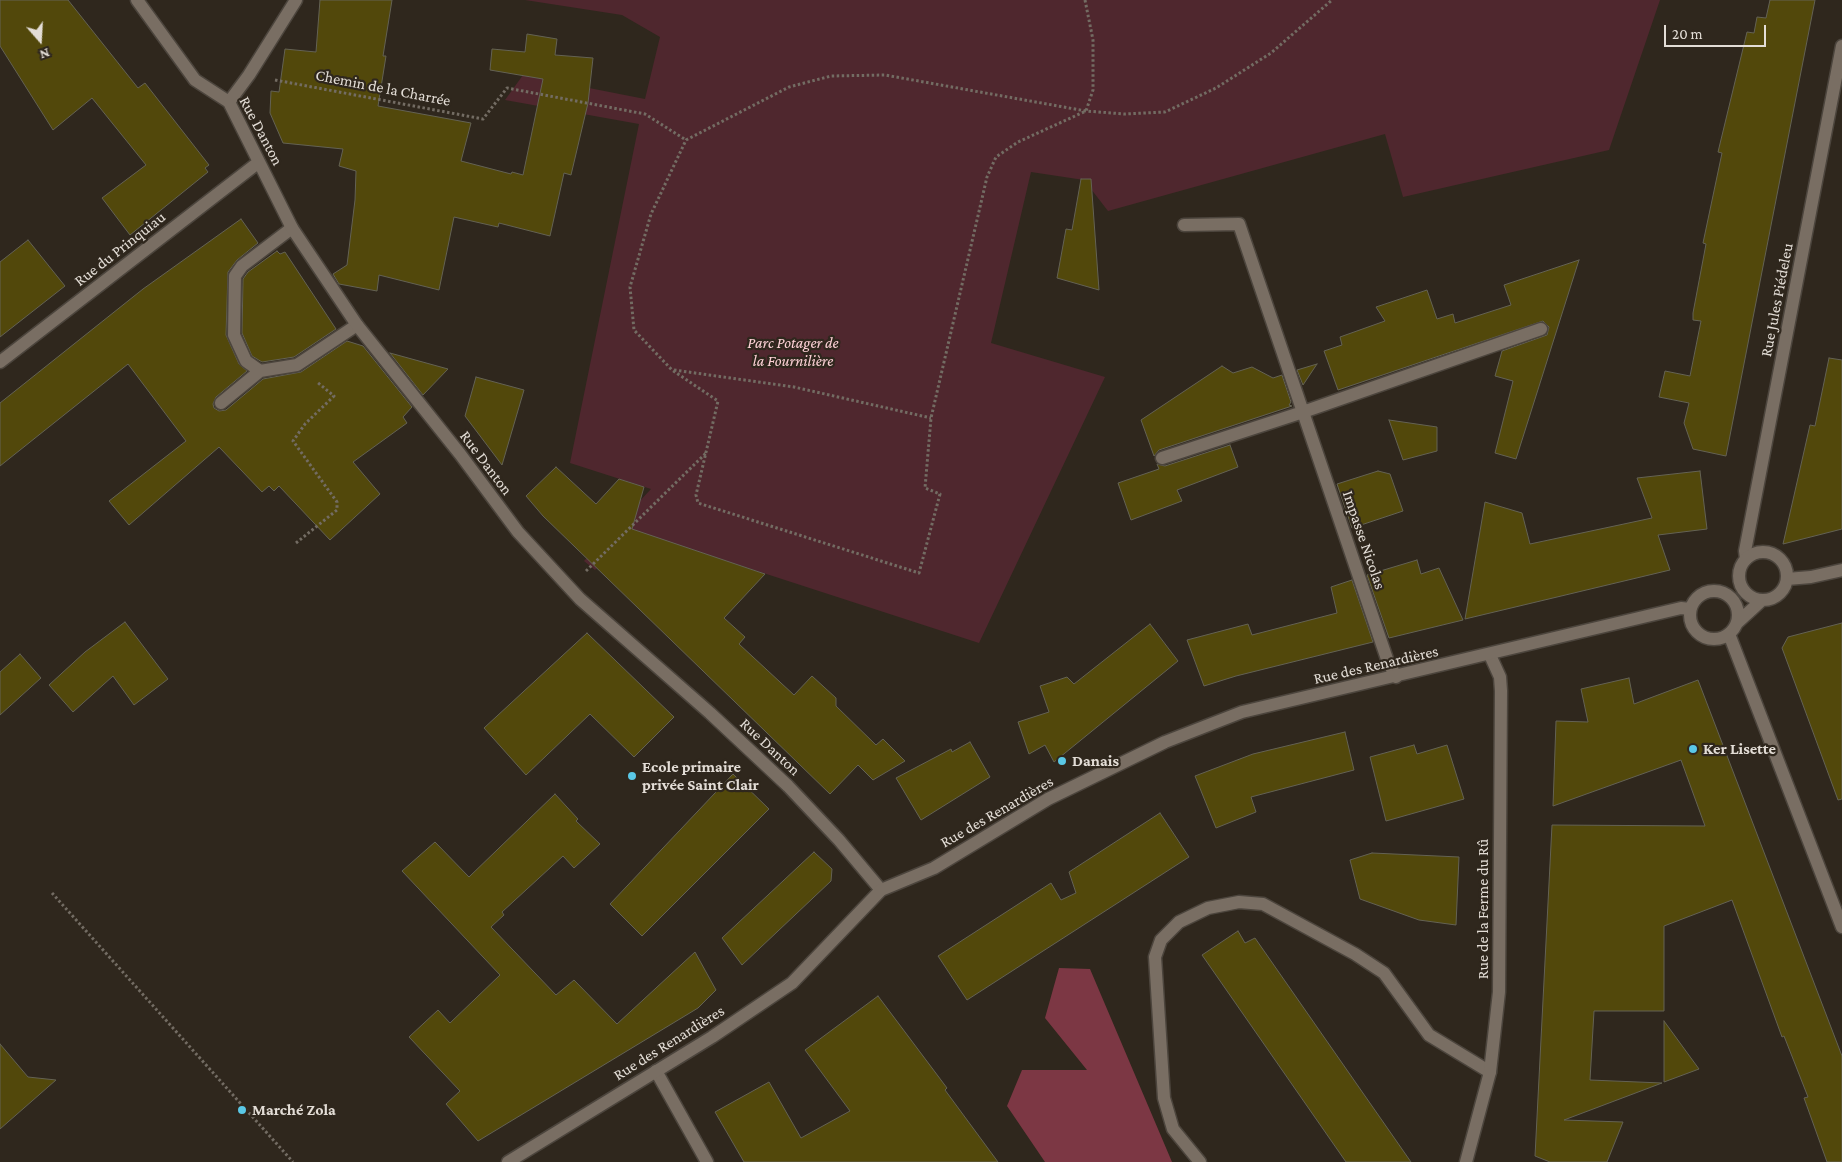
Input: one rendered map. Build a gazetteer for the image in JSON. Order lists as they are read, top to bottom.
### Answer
{
  "streets": {
    "street": [
      "Rue Danton",
      "Rue du Prinquiau",
      "Rue Jules Piédeleu",
      "Impasse Nicolas",
      "Rue des Renardières",
      "Rue de la Ferme du Rû"
    ],
    "path": ["Chemin de la Charrée"]
  },
  "crossings": [
    ["Rue Danton", "Rue du Prinquiau"],
    ["Rue Danton", "Rue des Renardières"],
    ["Impasse Nicolas", "Rue des Renardières"],
    ["Rue des Renardières", "Rue de la Ferme du Rû"]
  ],
  "parks": ["Parc Potager de la Fournilière"],
  "places": [
    "Ker Lisette",
    "Danais",
    "Ecole primaire privée Saint Clair",
    "Marché Zola"
  ],
  "scale_bar": "20 m",
  "north": "bottom"
}
